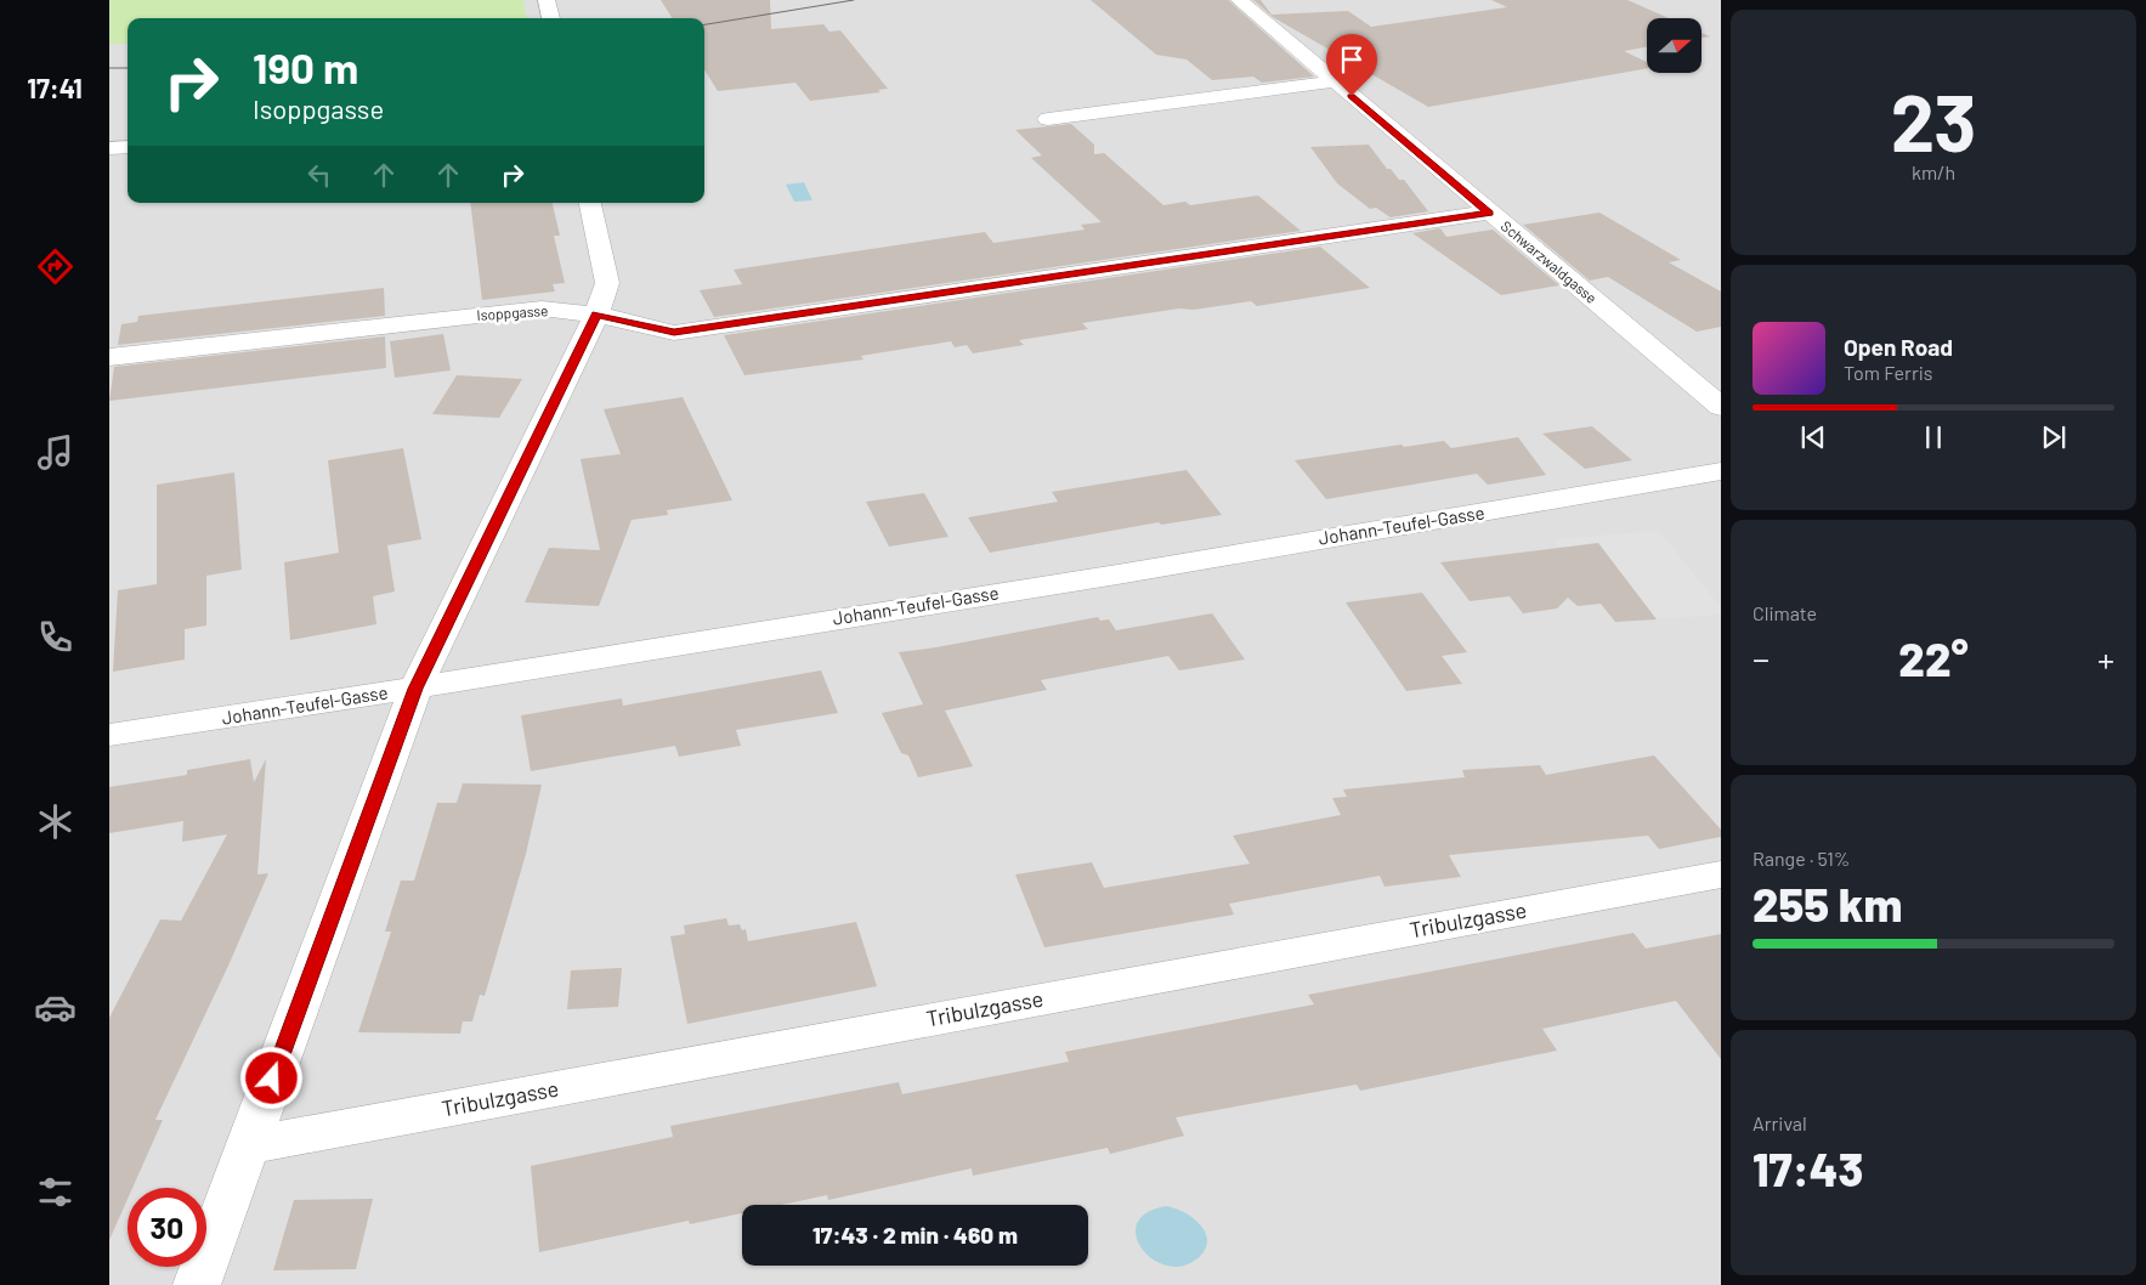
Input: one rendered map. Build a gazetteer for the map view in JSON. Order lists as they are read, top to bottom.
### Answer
{
  "streets": {
    "street": [
      "Schwarzwaldgasse",
      "Isoppgasse",
      "Johann-Teufel-Gasse",
      "Tribulzgasse"
    ]
  },
  "crossings": [
    ["Schwarzwaldgasse", "Isoppgasse"]
  ],
  "north": "right",
  "page": {
    "tabs": "17:41",
    "tile": [
      ["23", "km/h"],
      "Climate",
      ["Range · 51%", "255 km"],
      ["Arrival", "17:43"]
    ],
    "turn": ["190 m", "Isoppgasse"],
    "song": ["Open Road", "Tom Ferris"],
    "heat": ["−", "22°", "+"],
    "limit": "30",
    "trip": "17:43 · 2 min · 460 m"
  }
}
